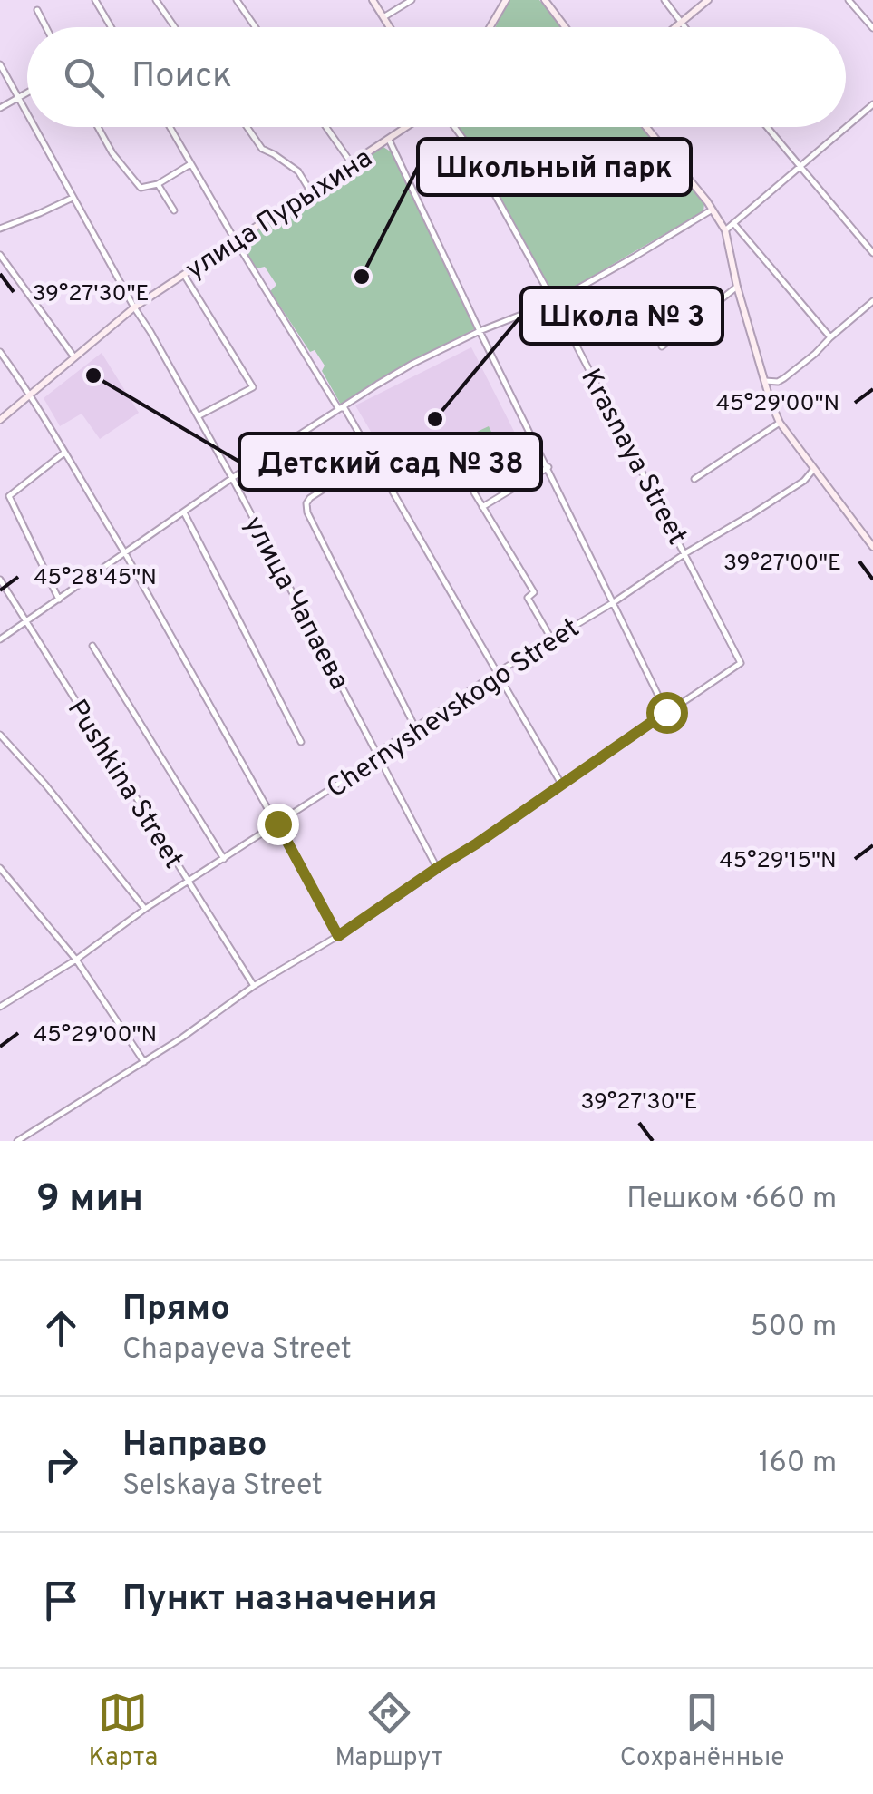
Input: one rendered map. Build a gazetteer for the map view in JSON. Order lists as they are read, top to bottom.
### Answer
{
  "streets": {
    "street": [
      "улица Пурыхина",
      "Krasnaya Street",
      "улица Чапаева",
      "Chernyshevskogo Street",
      "Pushkina Street"
    ]
  },
  "crossings": [
    ["улица Пурыхина", "улица Чапаева"],
    ["Krasnaya Street", "Chernyshevskogo Street"],
    ["улица Чапаева", "Chernyshevskogo Street"],
    ["Chernyshevskogo Street", "Pushkina Street"]
  ],
  "places": ["Школьный парк", "Детский сад № 38", "Школа № 3"],
  "page": {
    "search": "Поиск",
    "heading": ["9 мин", "Пешком · 660 m"],
    "list": [
      ["Прямо", "Chapayeva Street", "500 m"],
      ["Направо", "Selskaya Street", "160 m"],
      "Пункт назначения"
    ],
    "nav": ["Карта", "Маршрут", "Сохранённые"]
  },
  "coordinates": [
    "39°27'30\"E",
    "45°29'00\"N",
    "39°27'00\"E",
    "45°28'45\"N",
    "45°29'15\"N"
  ]
}
